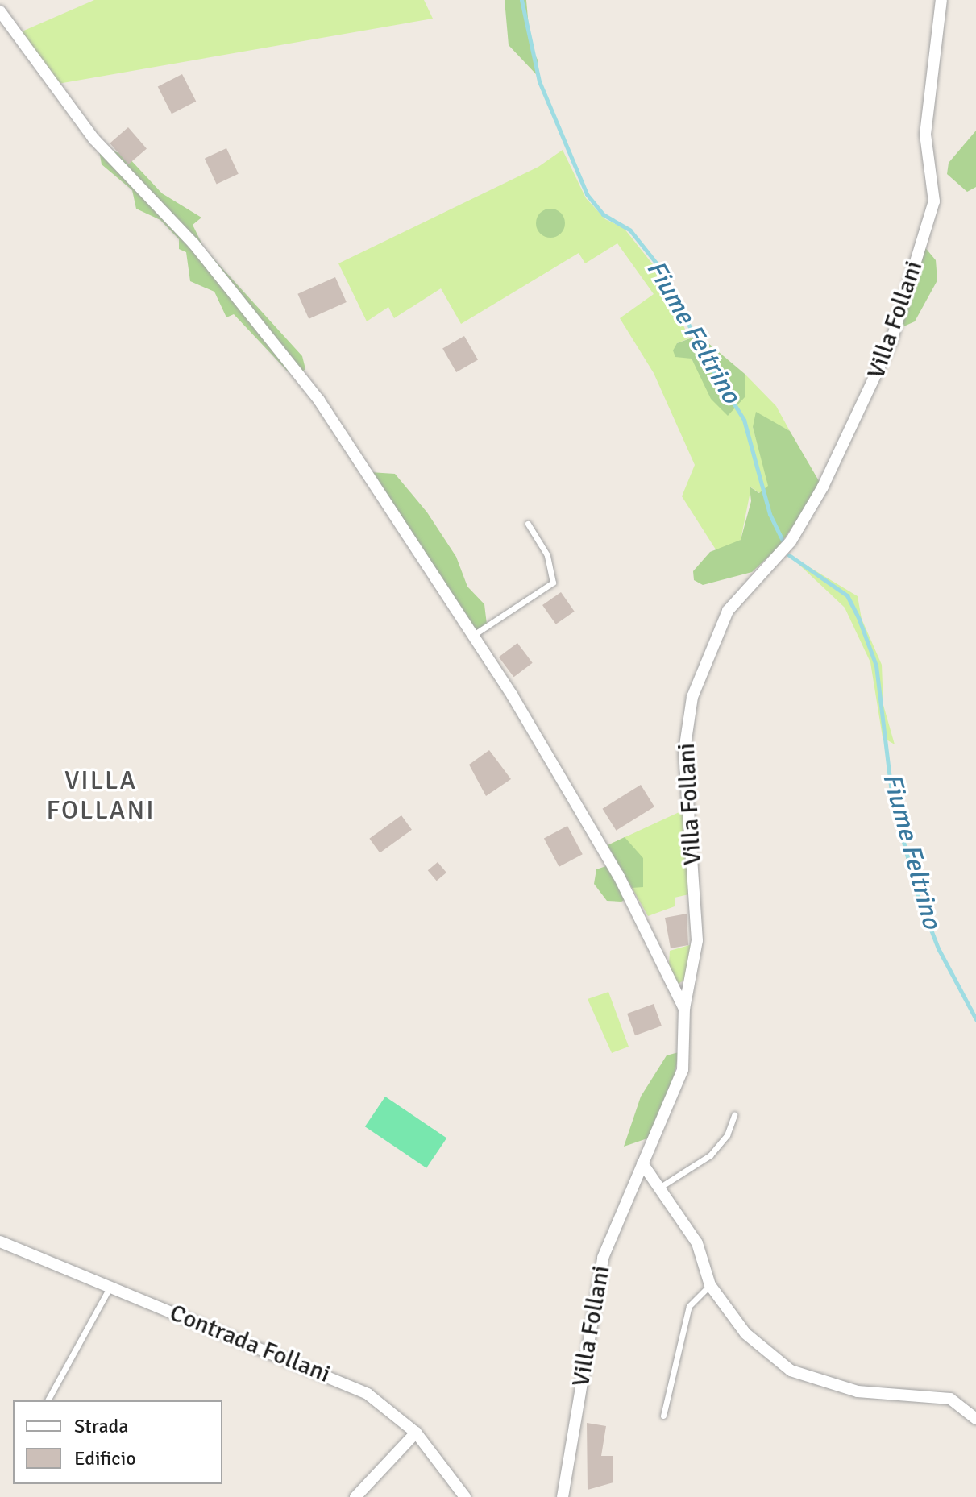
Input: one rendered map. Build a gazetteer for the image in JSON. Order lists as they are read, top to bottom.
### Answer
{
  "streets": {
    "street": ["Villa Follani", "Contrada Follani"]
  },
  "districts": ["VILLA FOLLANI"],
  "water": ["Fiume Feltrino"],
  "legend": ["Strada", "Edificio"]
}
